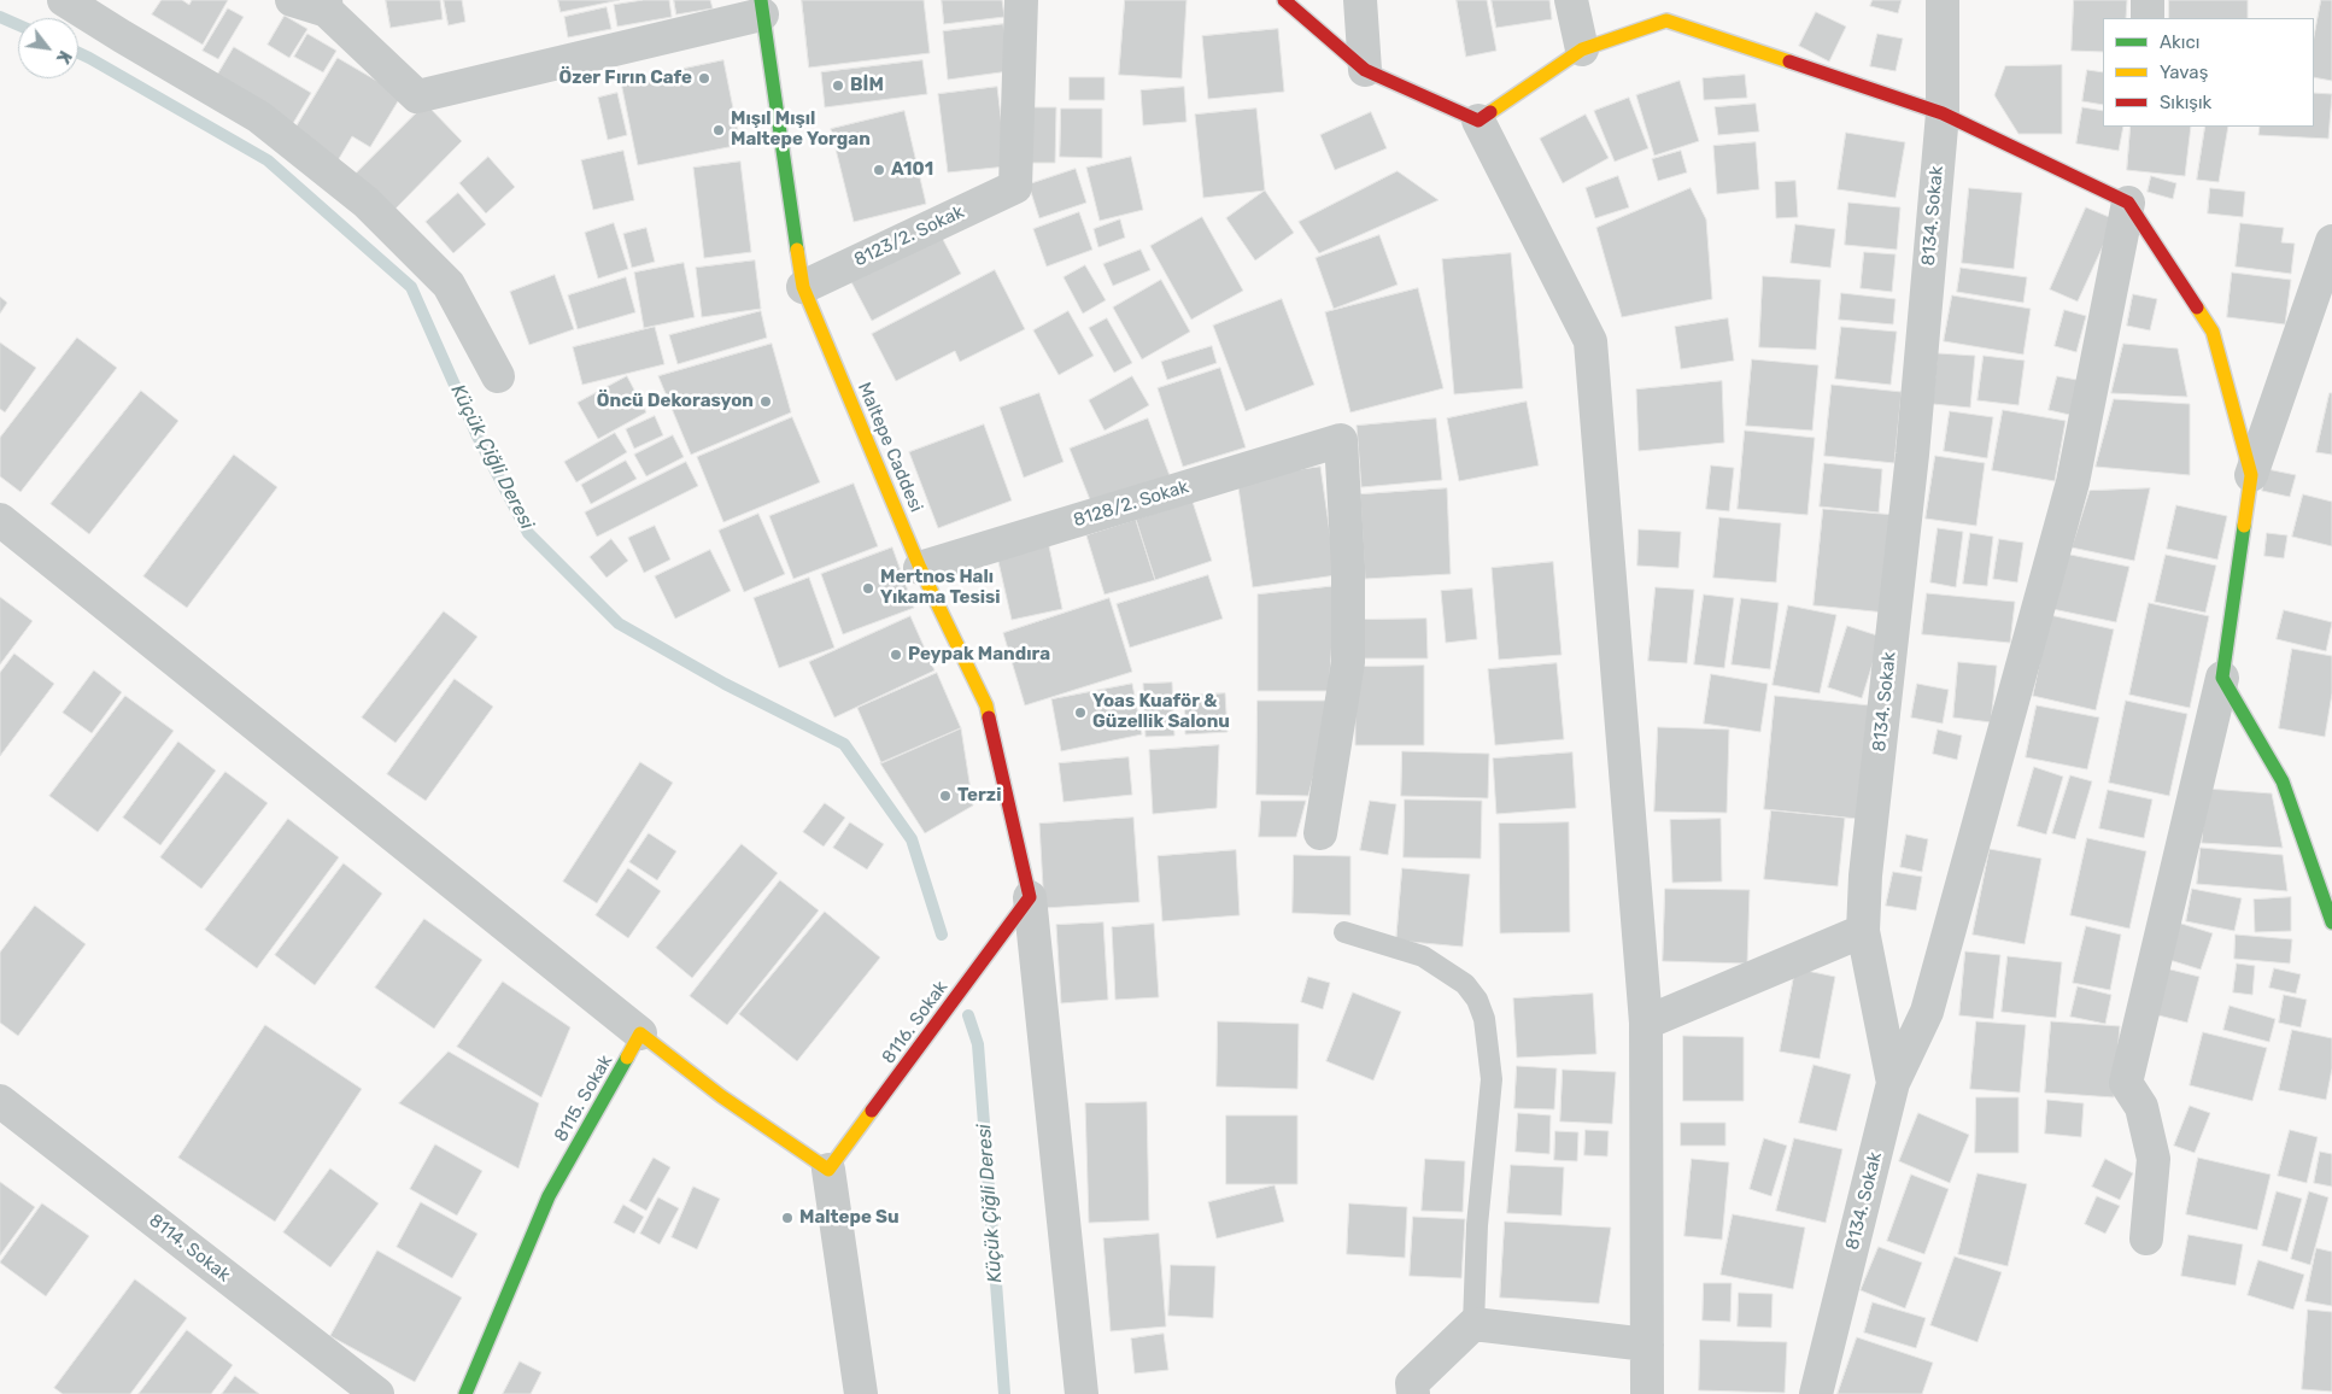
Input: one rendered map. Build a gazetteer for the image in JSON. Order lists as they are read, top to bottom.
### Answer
{
  "streets": {
    "street": [
      "8134. Sokak",
      "8123/2. Sokak",
      "Maltepe Caddesi",
      "8128/2. Sokak",
      "8116. Sokak",
      "8115. Sokak",
      "8114. Sokak"
    ]
  },
  "crossings": [
    ["8123/2. Sokak", "Maltepe Caddesi"],
    ["Maltepe Caddesi", "8128/2. Sokak"],
    ["Maltepe Caddesi", "8116. Sokak"]
  ],
  "water": ["Küçük Çiğli Deresi"],
  "places": [
    "Özer Fırın Cafe",
    "BİM",
    "Mışıl Mışıl Maltepe Yorgan",
    "A101",
    "Öncü Dekorasyon",
    "Mertnos Halı Yıkama Tesisi",
    "Peypak Mandıra",
    "Yoas Kuaför & Güzellik Salonu",
    "Terzi",
    "Maltepe Su"
  ],
  "legend": ["Akıcı", "Yavaş", "Sıkışık"],
  "north": "bottom right"
}
